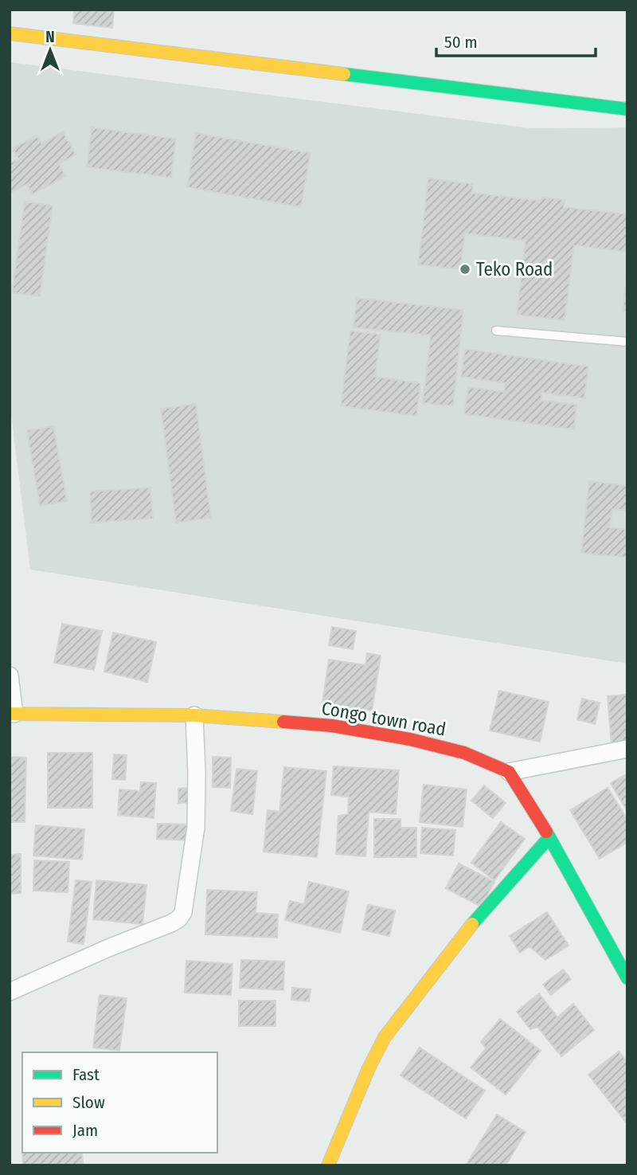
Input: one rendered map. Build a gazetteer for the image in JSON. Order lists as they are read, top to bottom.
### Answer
{
  "streets": {
    "street": ["Congo town road"]
  },
  "places": ["Teko Road"],
  "legend": ["Fast", "Slow", "Jam"],
  "scale_bar": "50 m",
  "north": "top"
}
